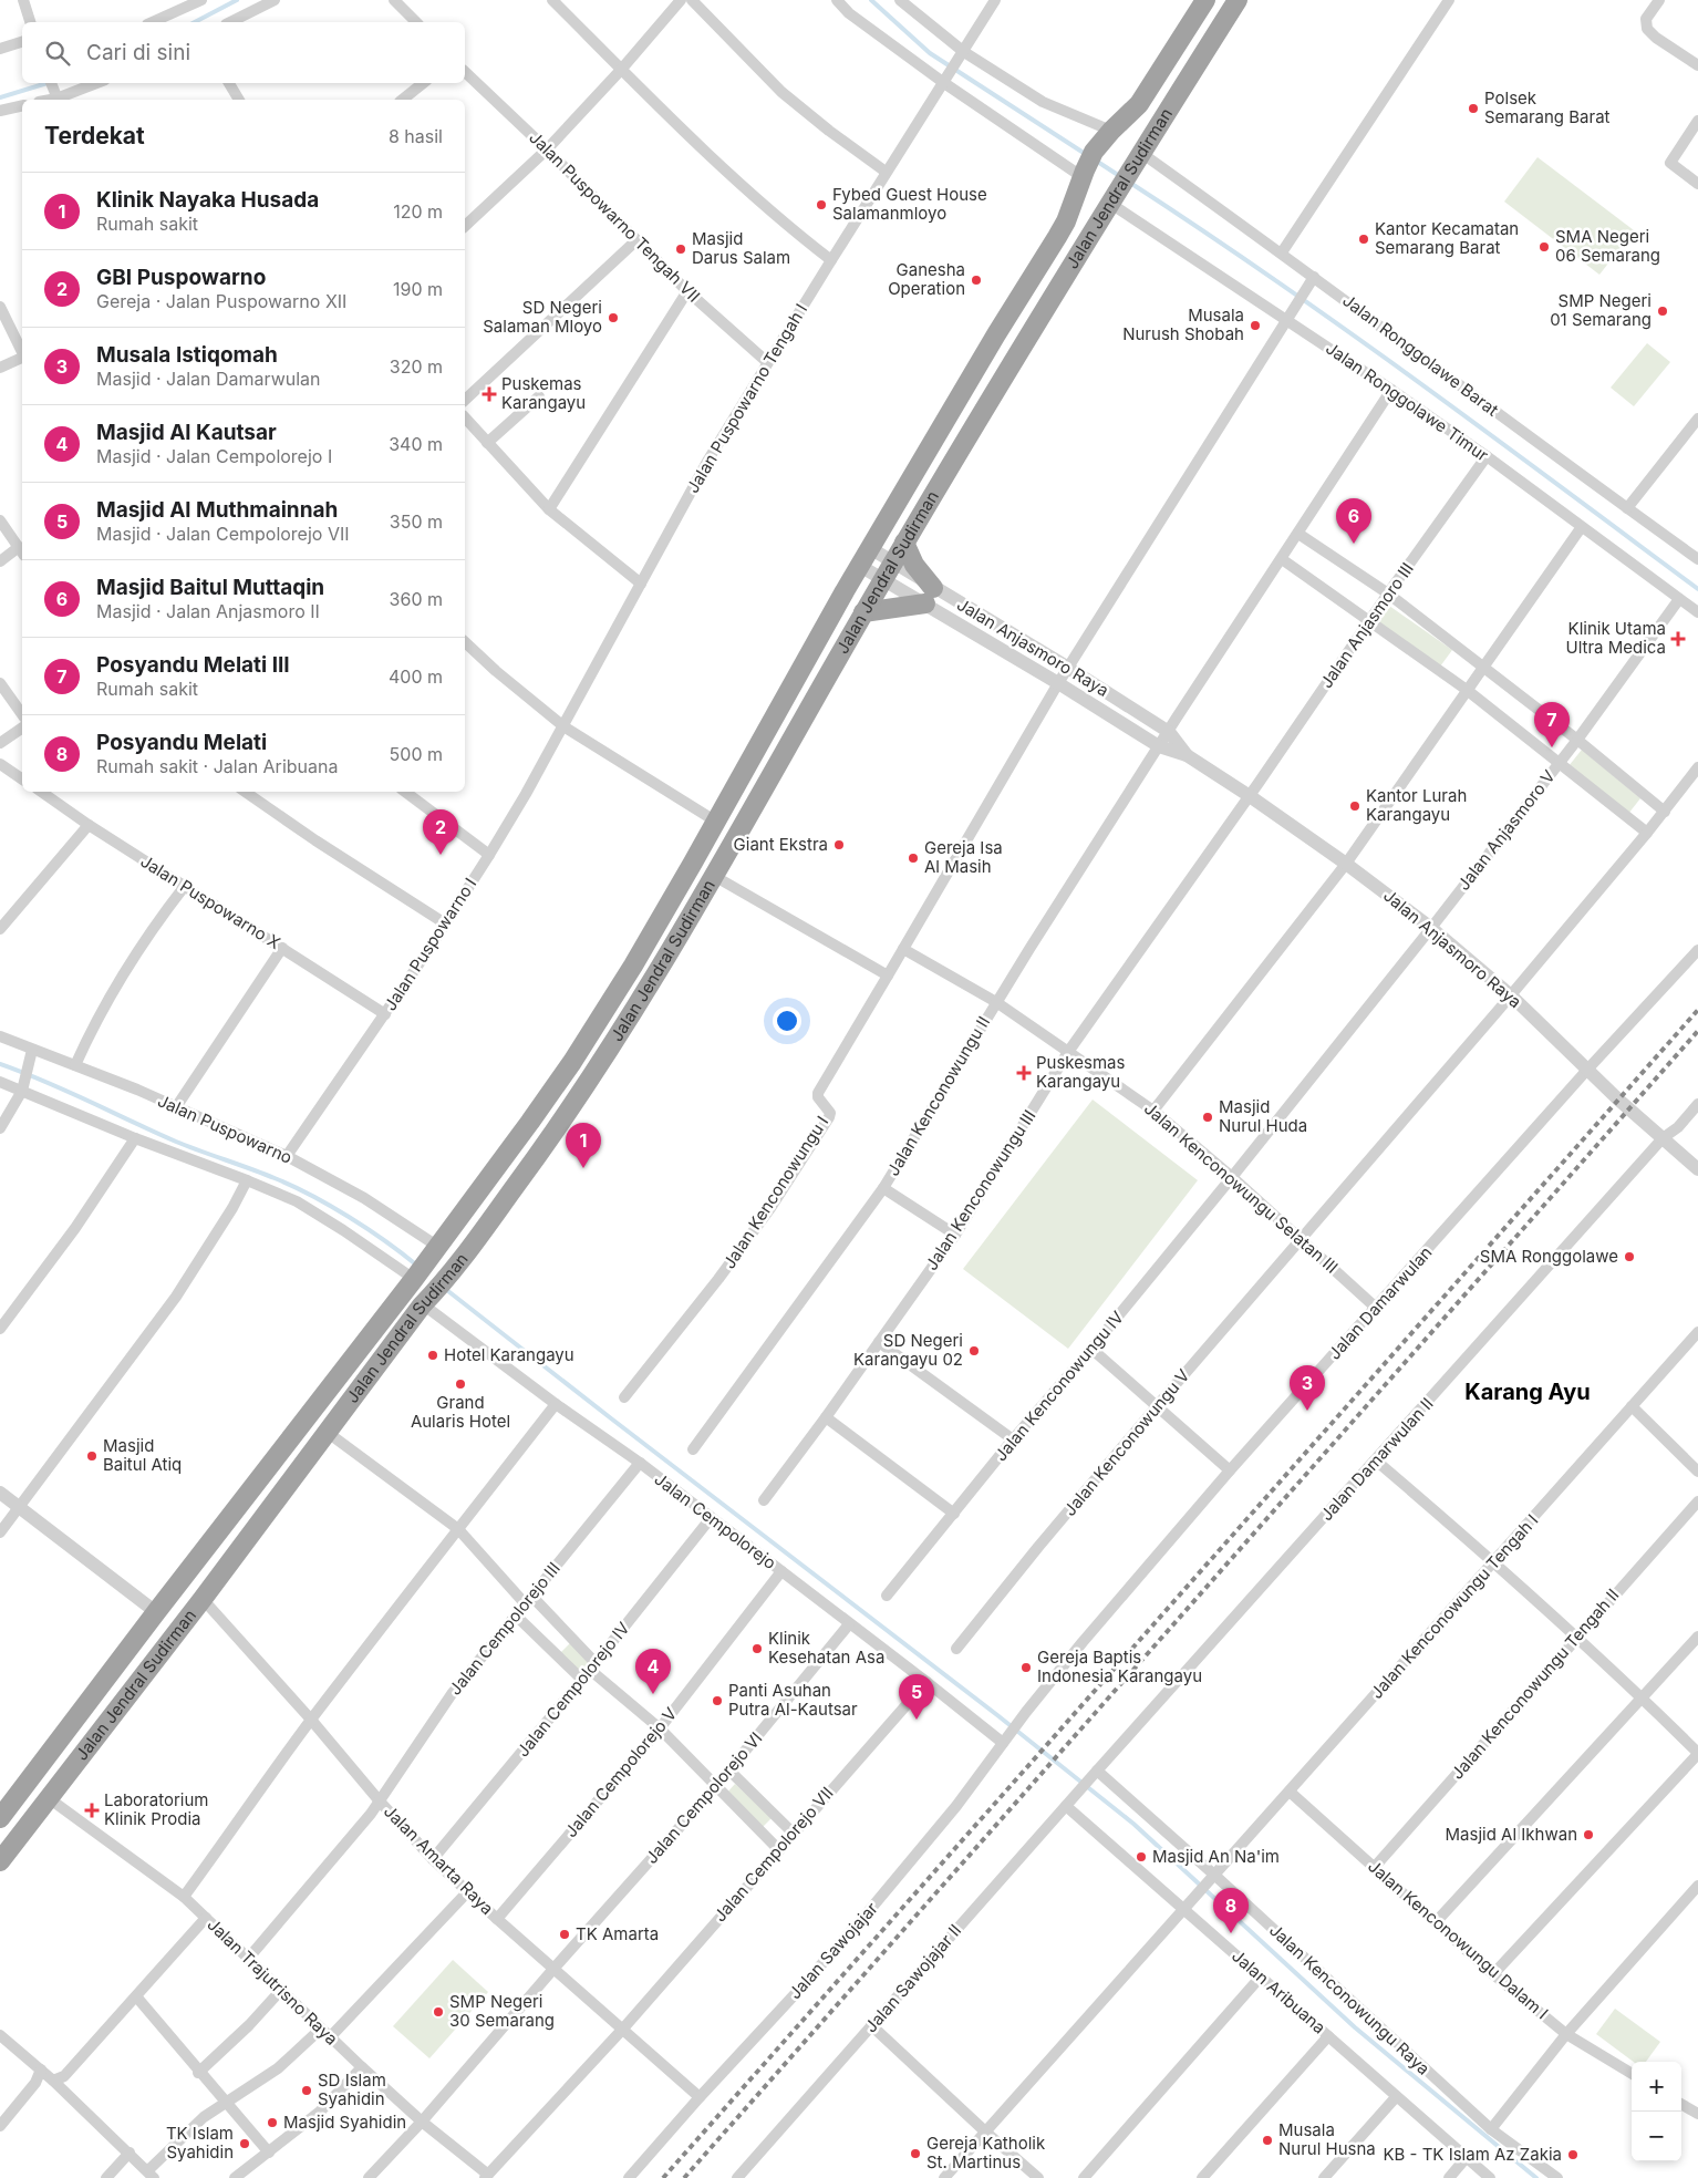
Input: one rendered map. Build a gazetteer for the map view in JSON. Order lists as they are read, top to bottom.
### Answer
{
  "streets": {
    "highway": ["Jalan Jendral Sudirman"],
    "street": [
      "Jalan Puspowarno Tengah VII",
      "Jalan Ronggolawe Barat",
      "Jalan Puspowarno Tengah I",
      "Jalan Ronggolawe Timur",
      "Jalan Anjasmoro III",
      "Jalan Anjasmoro Raya",
      "Jalan Anjasmoro V",
      "Jalan Puspowarno X",
      "Jalan Puspowarno I",
      "Jalan Kenconowungu II",
      "Jalan Puspowarno",
      "Jalan Kenconowungu Selatan III",
      "Jalan Kenconowungu III",
      "Jalan Kenconowungu I",
      "Jalan Damarwulan",
      "Jalan Kenconowungu IV",
      "Jalan Kenconowungu V",
      "Jalan Damarwulan II",
      "Jalan Cempolorejo",
      "Jalan Kenconowungu Tengah I",
      "Jalan Cempolorejo III",
      "Jalan Kenconowungu Tengah II",
      "Jalan Cempolorejo IV",
      "Jalan Cempolorejo V",
      "Jalan Cempolorejo VI",
      "Jalan Cempolorejo VII",
      "Jalan Amarta Raya",
      "Jalan Kenconowungu Dalam I",
      "Jalan Sawojajar",
      "Jalan Sawojajar II",
      "Jalan Trajutrisno Raya",
      "Jalan Aribuana",
      "Jalan Kenconowungu Raya"
    ]
  },
  "crossings": [
    ["Jalan Jendral Sudirman", "Jalan Ronggolawe Barat"],
    ["Jalan Jendral Sudirman", "Jalan Ronggolawe Timur"],
    ["Jalan Jendral Sudirman", "Jalan Anjasmoro Raya"],
    ["Jalan Jendral Sudirman", "Jalan Puspowarno"],
    ["Jalan Jendral Sudirman", "Jalan Cempolorejo"],
    ["Jalan Jendral Sudirman", "Jalan Amarta Raya"],
    ["Jalan Jendral Sudirman", "Jalan Trajutrisno Raya"],
    ["Jalan Puspowarno Tengah VII", "Jalan Puspowarno Tengah I"],
    ["Jalan Puspowarno Tengah I", "Jalan Puspowarno I"],
    ["Jalan Ronggolawe Timur", "Jalan Anjasmoro III"],
    ["Jalan Ronggolawe Timur", "Jalan Anjasmoro V"],
    ["Jalan Ronggolawe Timur", "Jalan Kenconowungu II"],
    ["Jalan Anjasmoro III", "Jalan Anjasmoro Raya"],
    ["Jalan Anjasmoro III", "Jalan Kenconowungu III"],
    ["Jalan Anjasmoro Raya", "Jalan Anjasmoro V"],
    ["Jalan Anjasmoro Raya", "Jalan Kenconowungu II"],
    ["Jalan Anjasmoro Raya", "Jalan Kenconowungu III"],
    ["Jalan Anjasmoro Raya", "Jalan Damarwulan"],
    ["Jalan Anjasmoro Raya", "Jalan Kenconowungu V"],
    ["Jalan Anjasmoro Raya", "Jalan Damarwulan II"],
    ["Jalan Puspowarno X", "Jalan Puspowarno I"],
    ["Jalan Puspowarno I", "Jalan Puspowarno"],
    ["Jalan Kenconowungu II", "Jalan Kenconowungu Selatan III"],
    ["Jalan Kenconowungu Selatan III", "Jalan Kenconowungu III"],
    ["Jalan Kenconowungu Selatan III", "Jalan Damarwulan"],
    ["Jalan Kenconowungu Selatan III", "Jalan Kenconowungu IV"],
    ["Jalan Kenconowungu Selatan III", "Jalan Kenconowungu V"],
    ["Jalan Damarwulan", "Jalan Sawojajar"],
    ["Jalan Damarwulan II", "Jalan Sawojajar II"],
    ["Jalan Damarwulan II", "Jalan Kenconowungu Raya"],
    ["Jalan Cempolorejo", "Jalan Cempolorejo III"],
    ["Jalan Cempolorejo", "Jalan Cempolorejo IV"],
    ["Jalan Cempolorejo", "Jalan Cempolorejo V"],
    ["Jalan Cempolorejo", "Jalan Cempolorejo VI"],
    ["Jalan Cempolorejo", "Jalan Cempolorejo VII"],
    ["Jalan Cempolorejo", "Jalan Sawojajar"],
    ["Jalan Kenconowungu Tengah I", "Jalan Kenconowungu Dalam I"],
    ["Jalan Kenconowungu Tengah I", "Jalan Aribuana"],
    ["Jalan Kenconowungu Tengah I", "Jalan Kenconowungu Raya"],
    ["Jalan Cempolorejo III", "Jalan Amarta Raya"],
    ["Jalan Cempolorejo III", "Jalan Trajutrisno Raya"],
    ["Jalan Kenconowungu Tengah II", "Jalan Kenconowungu Dalam I"],
    ["Jalan Cempolorejo IV", "Jalan Amarta Raya"],
    ["Jalan Cempolorejo V", "Jalan Amarta Raya"],
    ["Jalan Cempolorejo VI", "Jalan Amarta Raya"],
    ["Jalan Cempolorejo VI", "Jalan Trajutrisno Raya"],
    ["Jalan Cempolorejo VII", "Jalan Amarta Raya"],
    ["Jalan Cempolorejo VII", "Jalan Trajutrisno Raya"],
    ["Jalan Amarta Raya", "Jalan Sawojajar"],
    ["Jalan Sawojajar II", "Jalan Aribuana"],
    ["Jalan Sawojajar II", "Jalan Kenconowungu Raya"]
  ],
  "districts": ["Karang Ayu"],
  "places": {
    "other": [
      "Polsek Semarang Barat",
      "Fybed Guest House Salamanmloyo",
      "Kantor Kecamatan Semarang Barat",
      "SMA Negeri 06 Semarang",
      "Masjid Darus Salam",
      "Ganesha Operation",
      "SMP Negeri 01 Semarang",
      "SD Negeri Salaman Mloyo",
      "Musala Nurush Shobah",
      "Kantor Lurah Karangayu",
      "Giant Ekstra",
      "Gereja Isa Al Masih",
      "Masjid Nurul Huda",
      "SMA Ronggolawe",
      "SD Negeri Karangayu 02",
      "Hotel Karangayu",
      "Grand Aularis Hotel",
      "Masjid Baitul Atiq",
      "Klinik Kesehatan Asa",
      "Gereja Baptis Indonesia Karangayu",
      "Panti Asuhan Putra Al-Kautsar",
      "Masjid Al Ikhwan",
      "Masjid An Na'im",
      "TK Amarta",
      "SMP Negeri 30 Semarang",
      "SD Islam Syahidin",
      "Masjid Syahidin",
      "Musala Nurul Husna",
      "TK Islam Syahidin",
      "Gereja Katholik St. Martinus",
      "KB - TK Islam Az Zakia"
    ],
    "health": [
      "Puskemas Karangayu",
      "Klinik Utama Ultra Medica",
      "Puskesmas Karangayu",
      "Laboratorium Klinik Prodia"
    ]
  },
  "page": {
    "search": "Cari di sini",
    "heading": ["Terdekat", "8 hasil"],
    "list": [
      {
        "mark": "1",
        "name": "Klinik Nayaka Husada",
        "note": "Rumah sakit",
        "value": "120 m"
      },
      {
        "mark": "2",
        "name": "GBI Puspowarno",
        "note": "Gereja · Jalan Puspowarno XII",
        "value": "190 m"
      },
      {
        "mark": "3",
        "name": "Musala Istiqomah",
        "note": "Masjid · Jalan Damarwulan",
        "value": "320 m"
      },
      {
        "mark": "4",
        "name": "Masjid Al Kautsar",
        "note": "Masjid · Jalan Cempolorejo I",
        "value": "340 m"
      },
      {
        "mark": "5",
        "name": "Masjid Al Muthmainnah",
        "note": "Masjid · Jalan Cempolorejo VII",
        "value": "350 m"
      },
      {
        "mark": "6",
        "name": "Masjid Baitul Muttaqin",
        "note": "Masjid · Jalan Anjasmoro II",
        "value": "360 m"
      },
      {
        "mark": "7",
        "name": "Posyandu Melati III",
        "note": "Rumah sakit",
        "value": "400 m"
      },
      {
        "mark": "8",
        "name": "Posyandu Melati",
        "note": "Rumah sakit · Jalan Aribuana",
        "value": "500 m"
      }
    ],
    "pins": [
      "6",
      "7",
      "2",
      "1",
      "3",
      "4",
      "5",
      "8"
    ],
    "map_buttons": ["+", "−"]
  }
}
